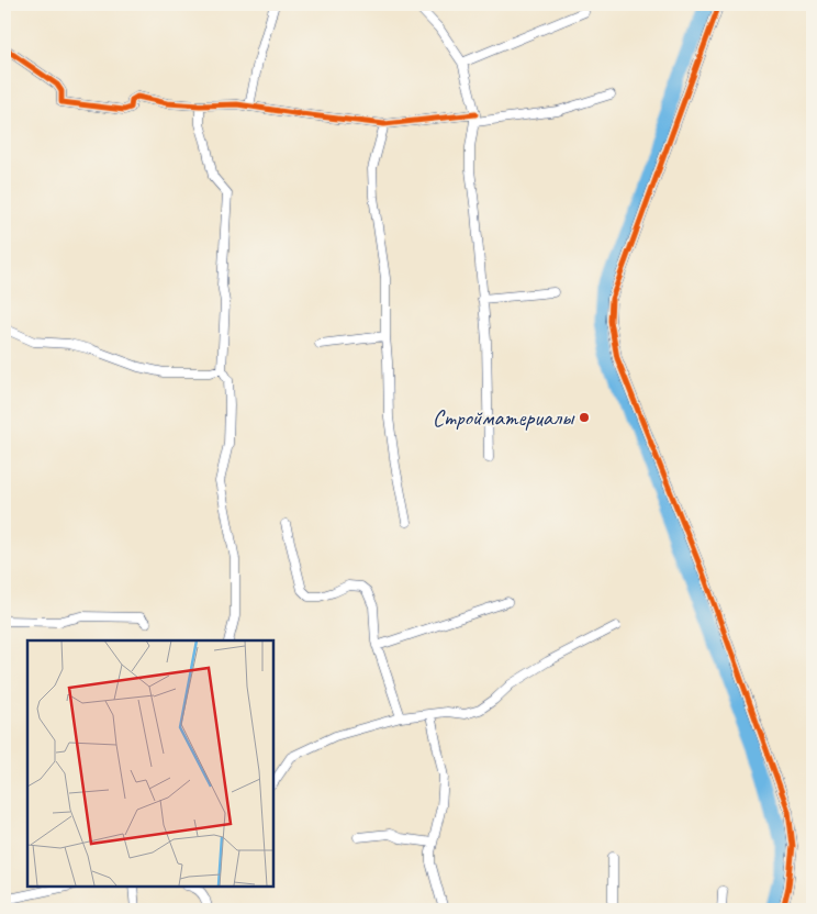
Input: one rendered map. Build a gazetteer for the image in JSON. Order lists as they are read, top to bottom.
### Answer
{
  "places": ["Стройматериалы"]
}
